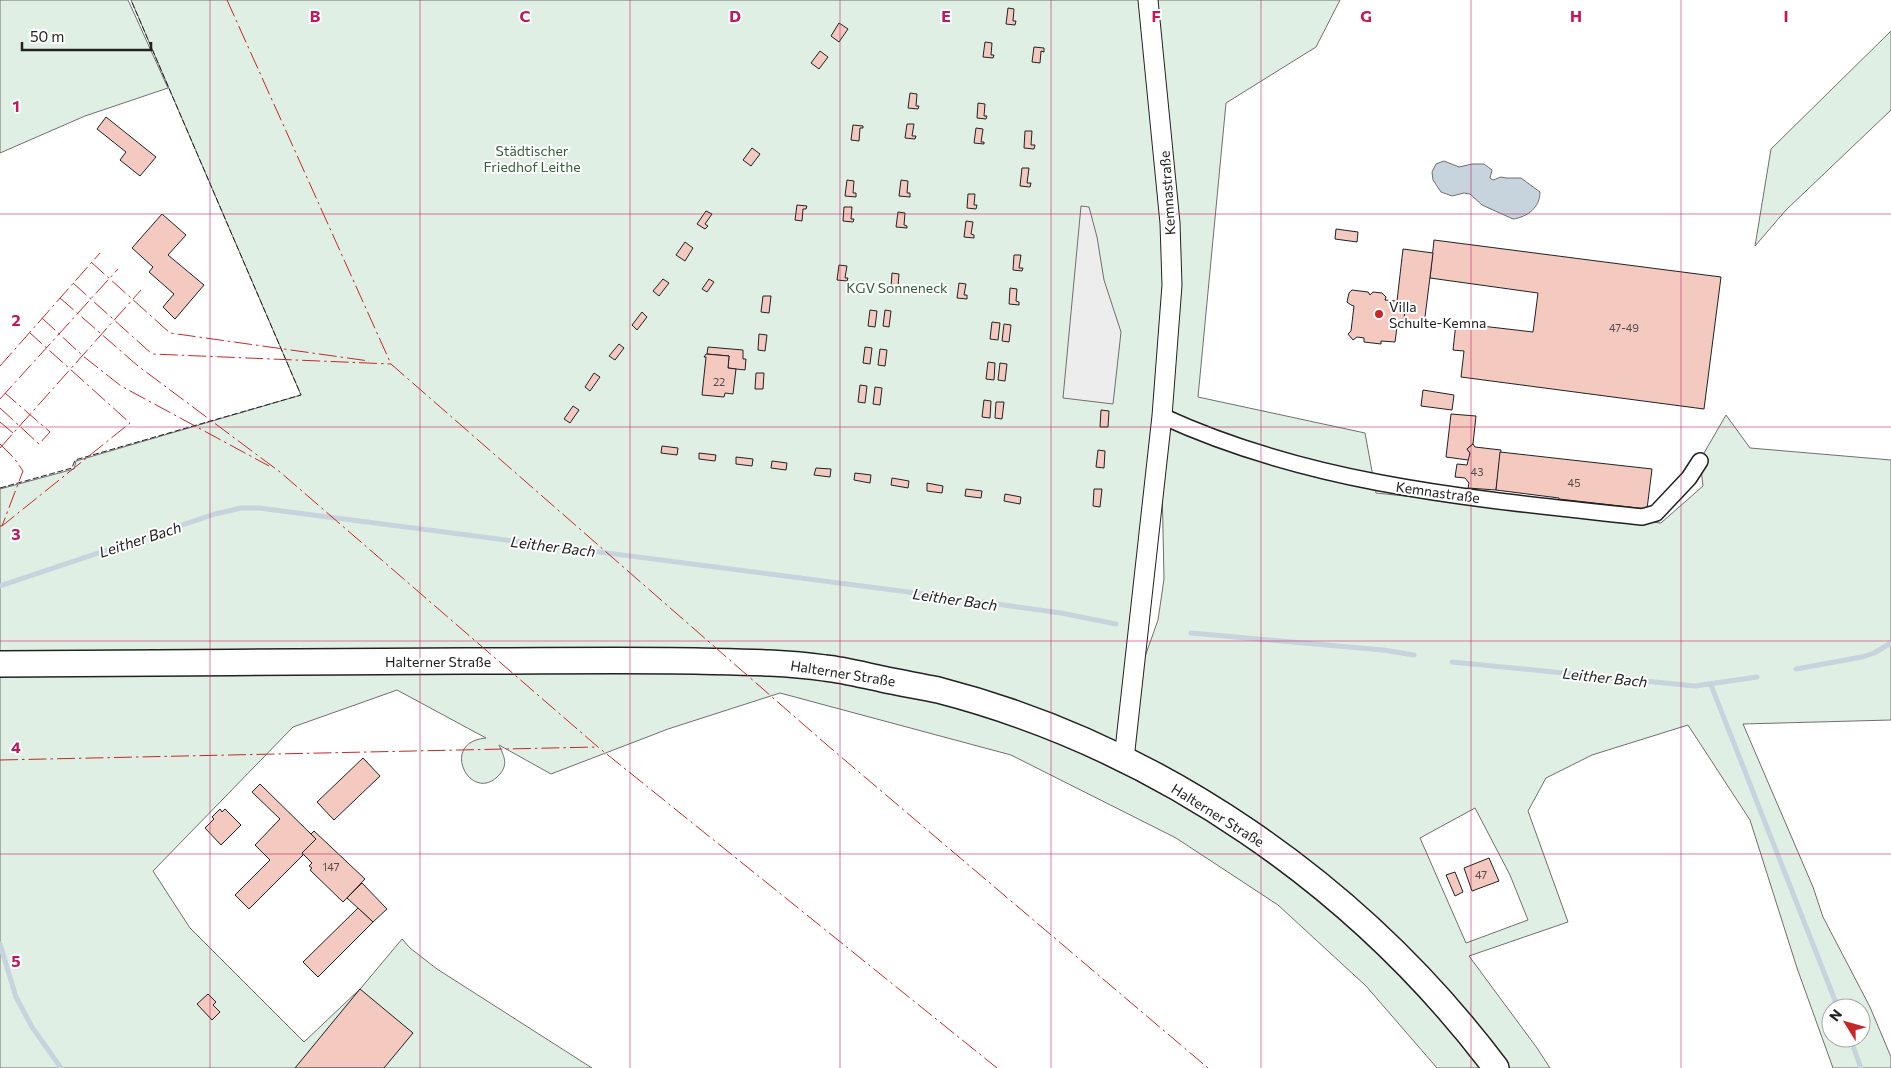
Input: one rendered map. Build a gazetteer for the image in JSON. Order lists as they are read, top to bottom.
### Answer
{
  "streets": {
    "main road": ["Halterner Straße"],
    "street": ["Kemnastraße"]
  },
  "crossings": [
    ["Kemnastraße", "Halterner Straße"]
  ],
  "water": ["Leither Bach"],
  "parks": ["Städtischer Friedhof Leithe", "KGV Sonneneck"],
  "places": ["Villa Schulte-Kemna"],
  "house_numbers": [
    "47-49",
    "22",
    "43",
    "45",
    "147",
    "47"
  ],
  "scale_bar": "50 m",
  "north": "top left",
  "grid": {
    "columns": [
      "B",
      "C",
      "D",
      "E",
      "F",
      "G",
      "H",
      "I"
    ],
    "rows": [
      "1",
      "2",
      "3",
      "4",
      "5"
    ]
  }
}
